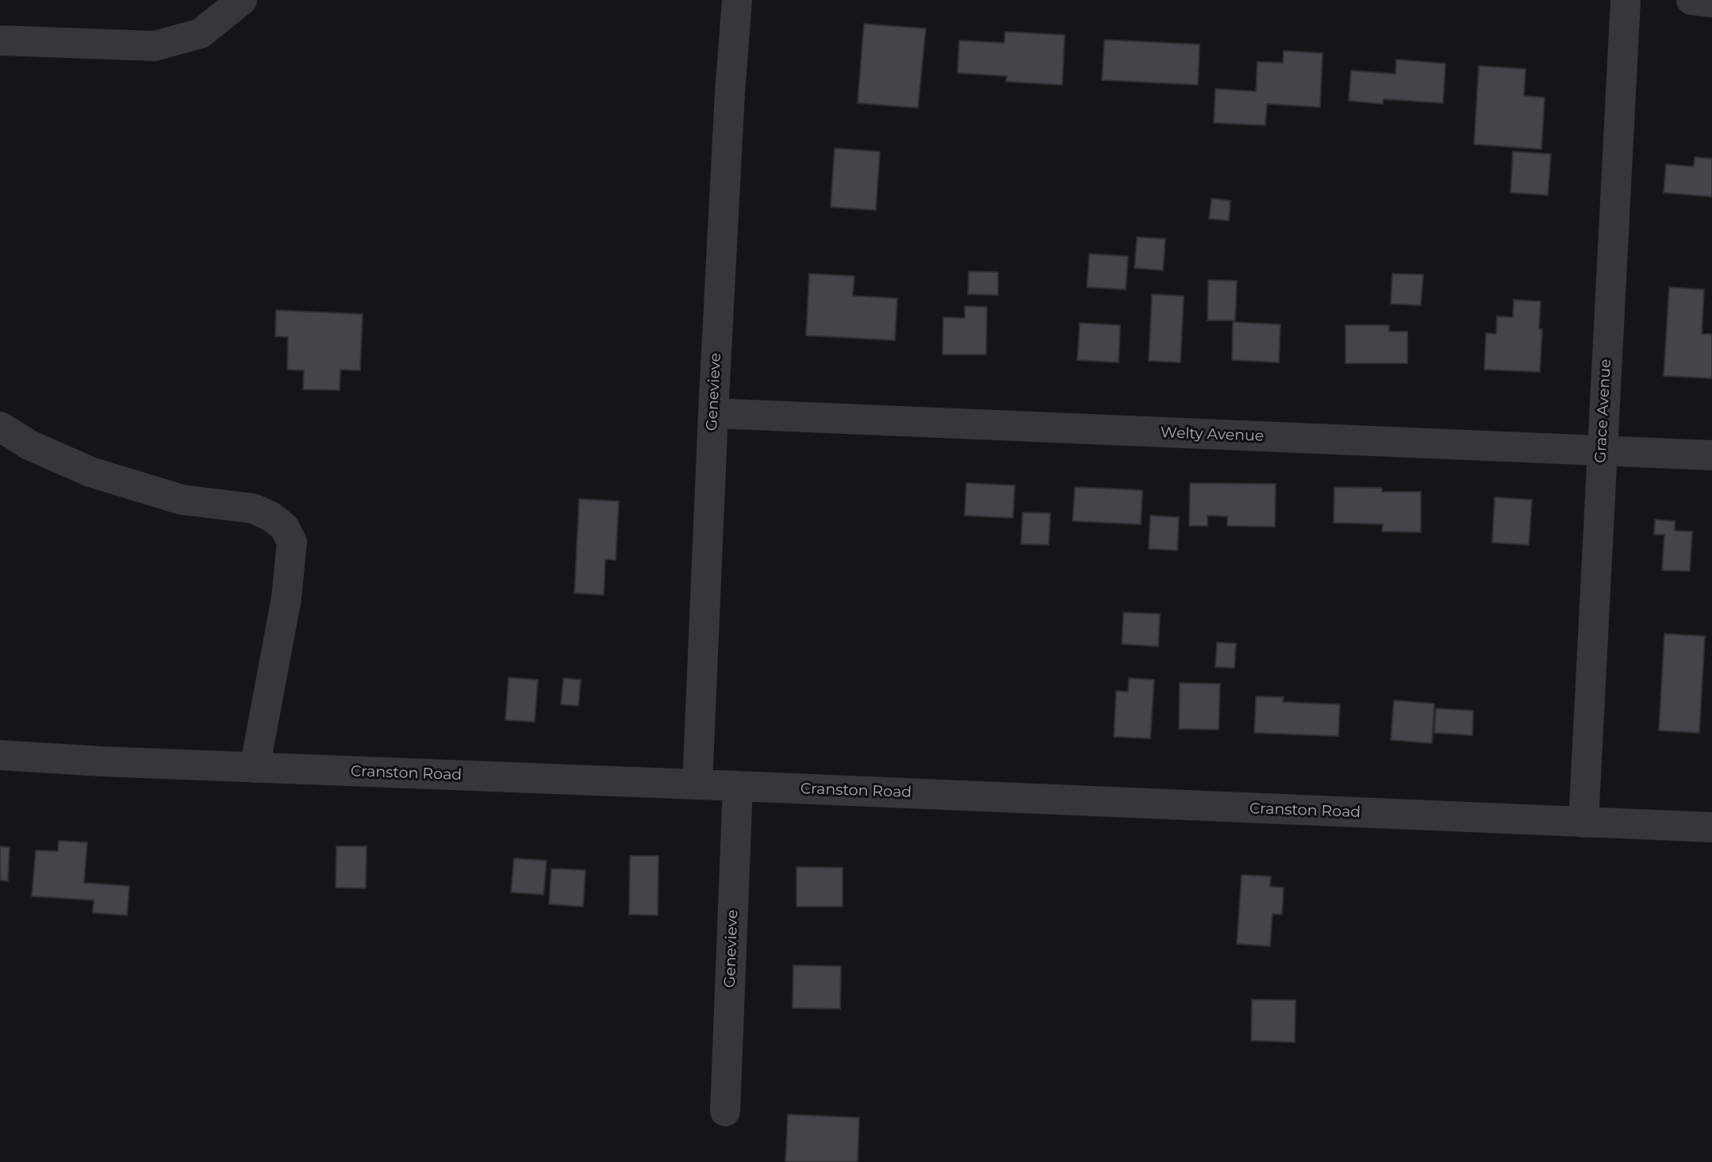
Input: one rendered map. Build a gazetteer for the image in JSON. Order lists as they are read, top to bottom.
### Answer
{
  "streets": {
    "street": [
      "Genevieve",
      "Grace Avenue",
      "Welty Avenue",
      "Cranston Road"
    ]
  },
  "crossings": [
    ["Genevieve", "Welty Avenue"],
    ["Genevieve", "Cranston Road"],
    ["Grace Avenue", "Welty Avenue"],
    ["Grace Avenue", "Cranston Road"]
  ]
}
